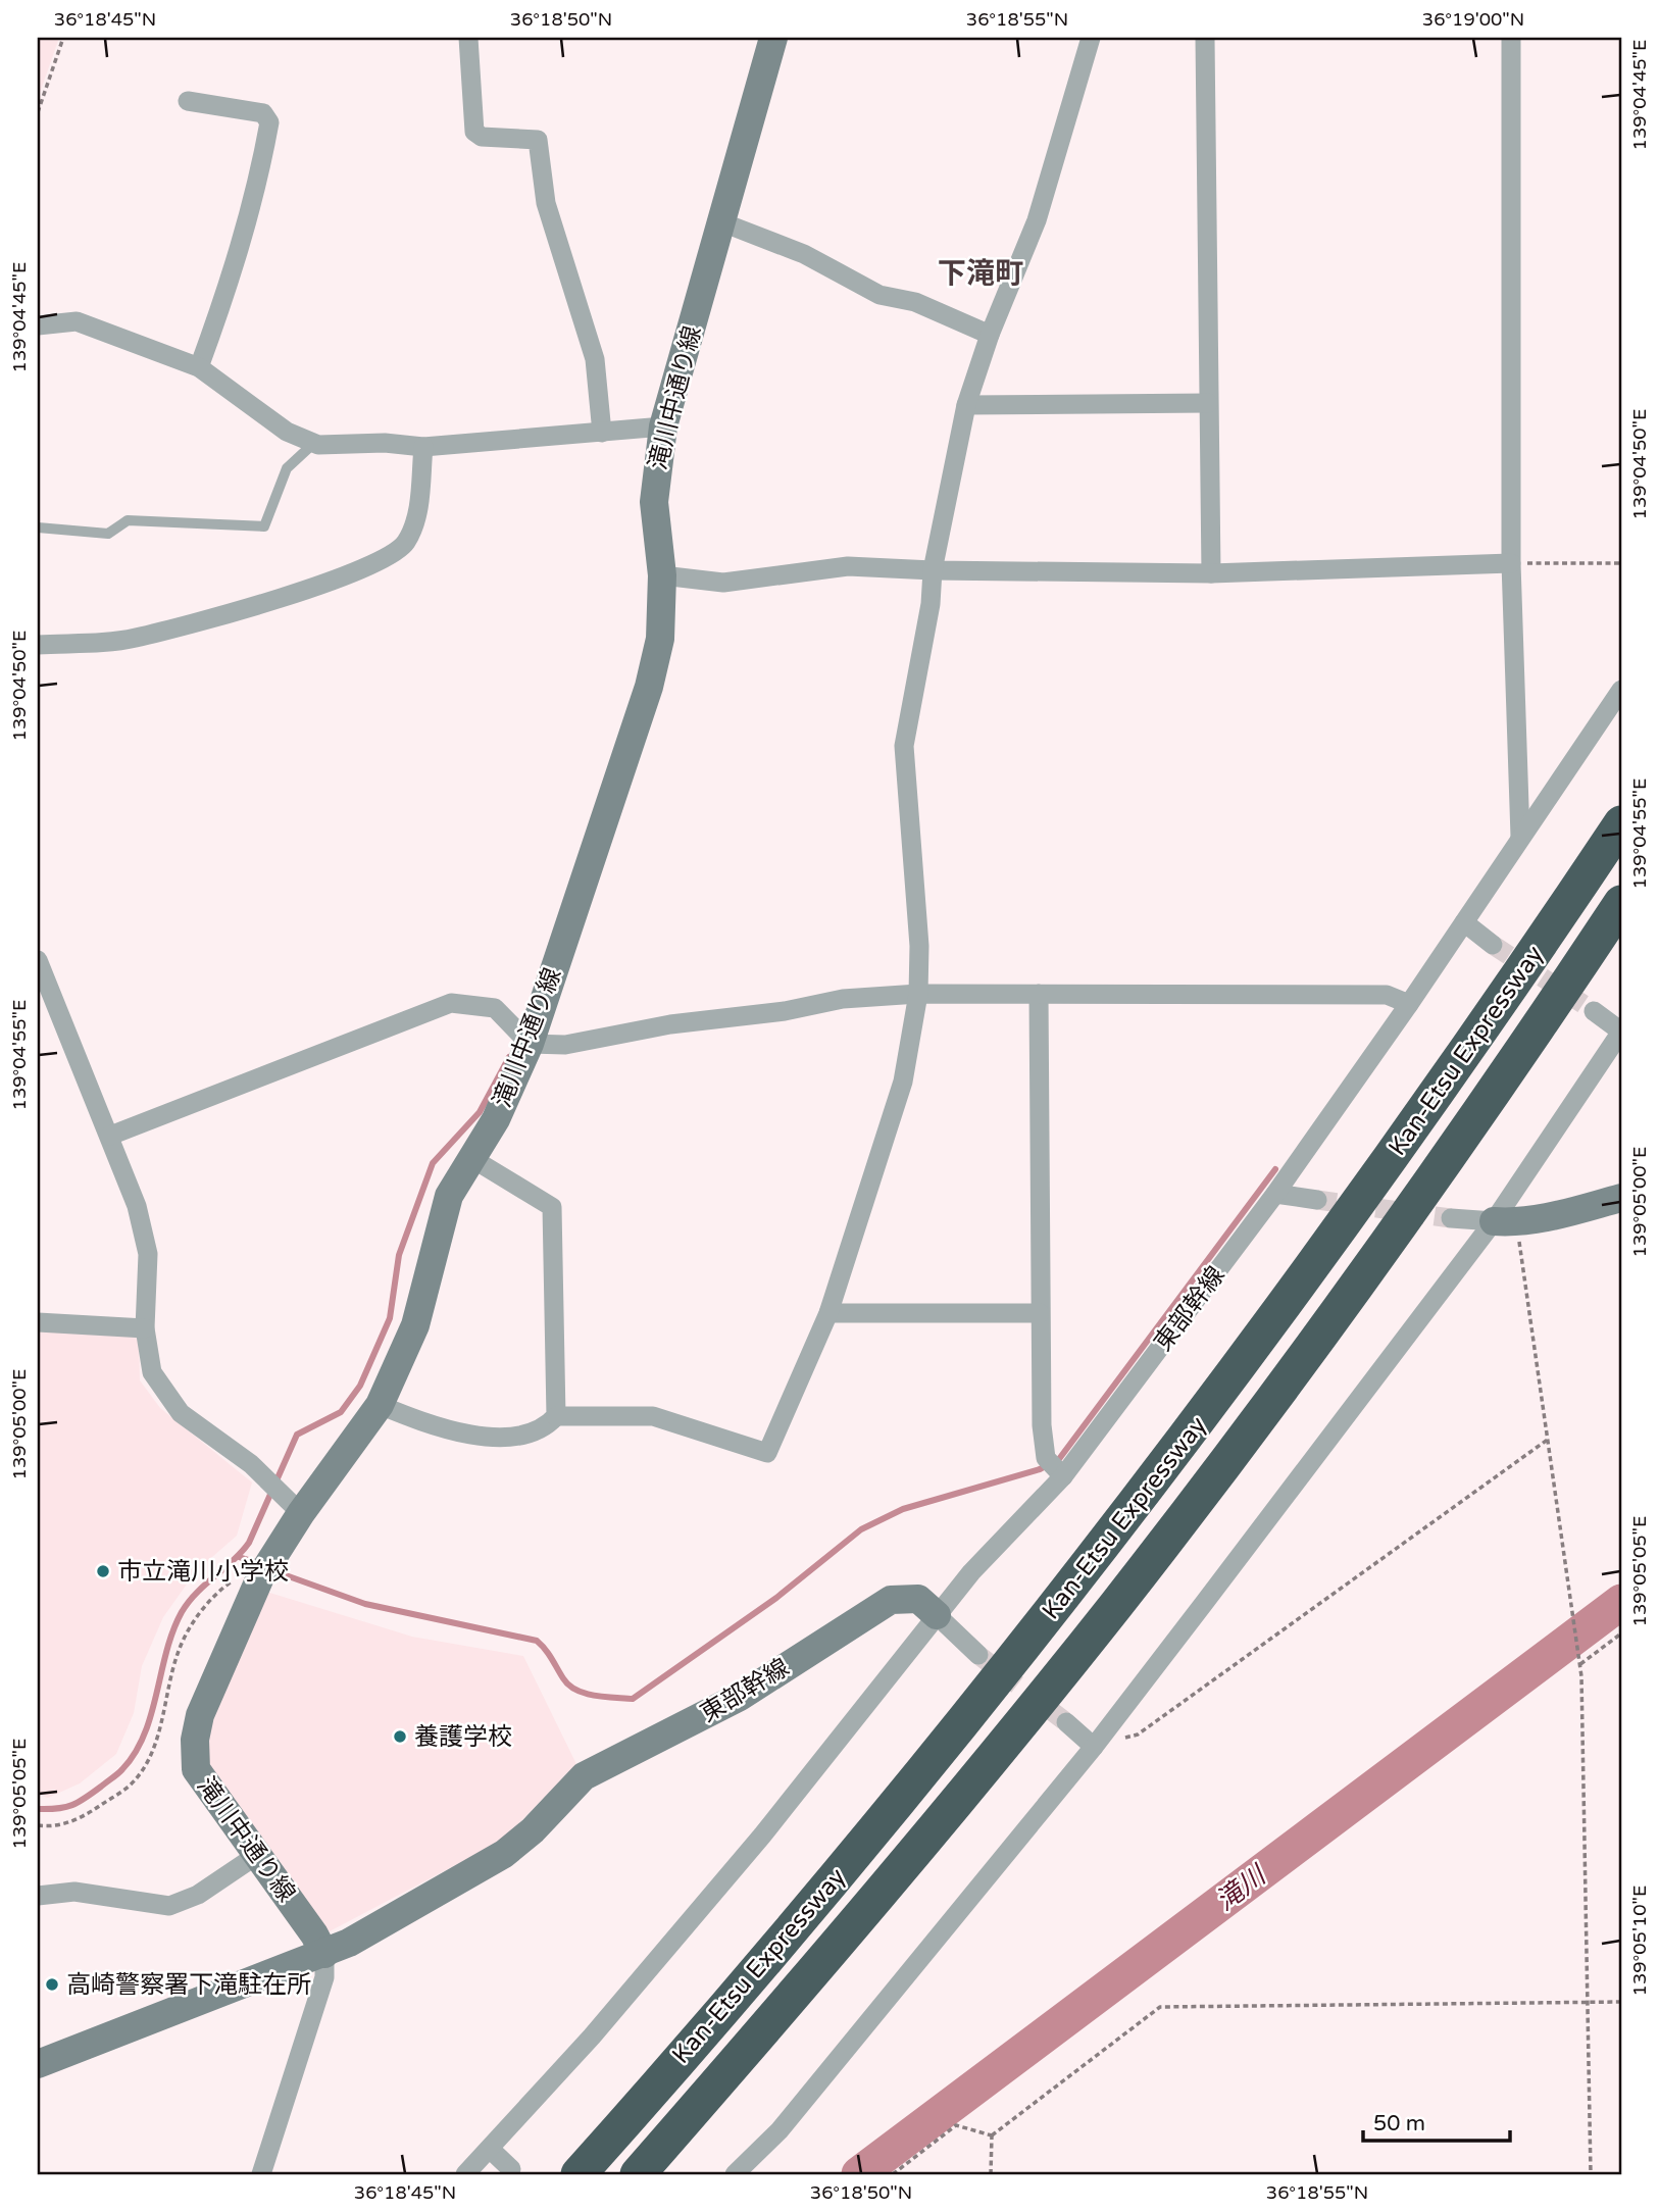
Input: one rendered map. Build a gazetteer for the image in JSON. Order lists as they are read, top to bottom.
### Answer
{
  "streets": {
    "highway": ["Kan-Etsu Expressway"],
    "street": ["滝川中通り線", "東部幹線"]
  },
  "crossings": [
    ["滝川中通り線", "東部幹線"]
  ],
  "districts": ["下滝町"],
  "water": ["滝川"],
  "places": ["市立滝川小学校", "養護学校", "高崎警察署下滝駐在所"],
  "scale_bar": "50 m",
  "coordinates": [
    "36°18'45\"N",
    "36°18'50\"N",
    "36°18'55\"N",
    "36°19'00\"N",
    "139°04'45\"E",
    "139°04'50\"E",
    "139°04'55\"E",
    "139°05'00\"E",
    "139°05'05\"E",
    "139°05'10\"E"
  ]
}
